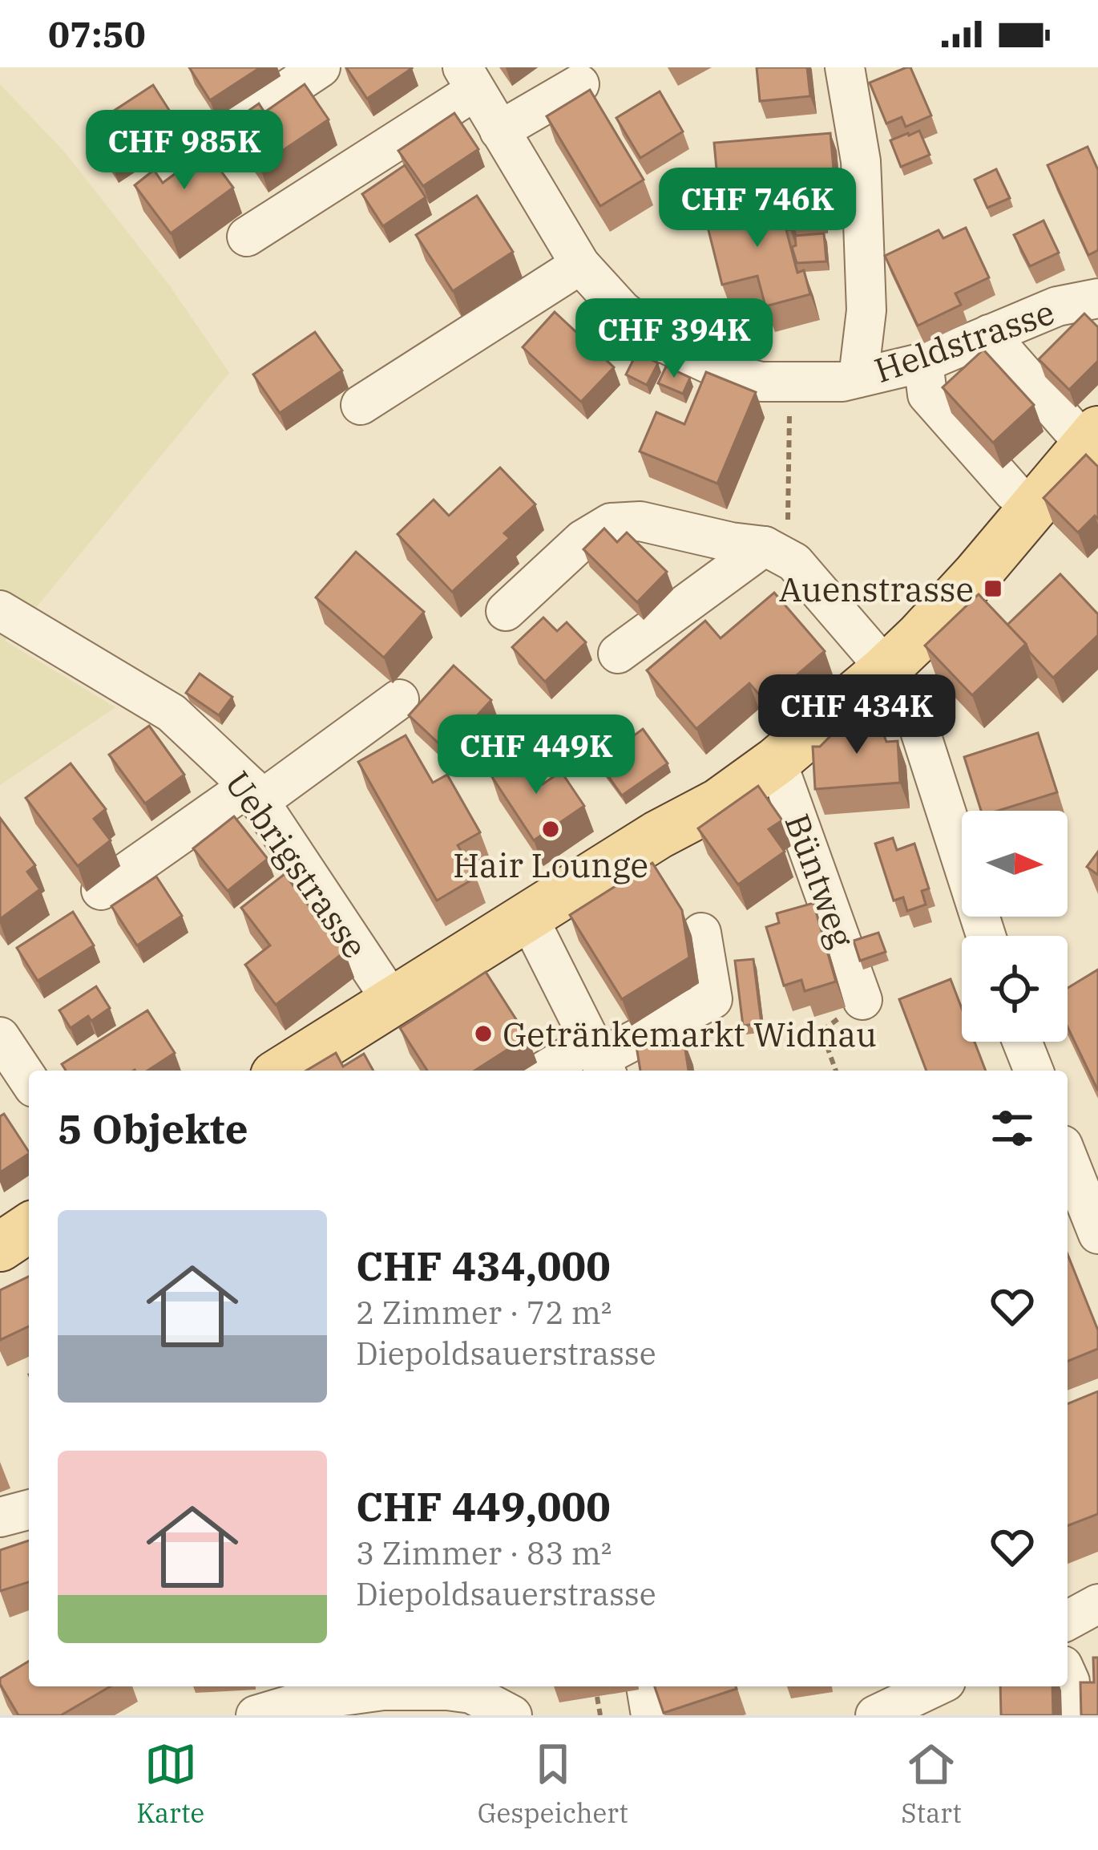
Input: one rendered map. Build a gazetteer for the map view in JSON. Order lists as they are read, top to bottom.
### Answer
{
  "streets": {
    "street": ["Heldstrasse", "Uebrigstrasse", "Büntweg"]
  },
  "places": {
    "transit": ["Auenstrasse"],
    "other": ["Hair Lounge", "Getränkemarkt Widnau"]
  },
  "north": "right",
  "page": {
    "status": "07:50",
    "price": [
      "CHF 985K",
      "CHF 746K",
      "CHF 394K",
      "CHF 434K",
      "CHF 449K"
    ],
    "heading": "5 Objekte",
    "list": [
      {
        "name": "CHF 434,000",
        "note": "2 Zimmer · 72 m² · Diepoldsauerstrasse"
      },
      {
        "name": "CHF 449,000",
        "note": "3 Zimmer · 83 m² · Diepoldsauerstrasse"
      }
    ],
    "tabs": ["Karte", "Gespeichert", "Start"]
  }
}
